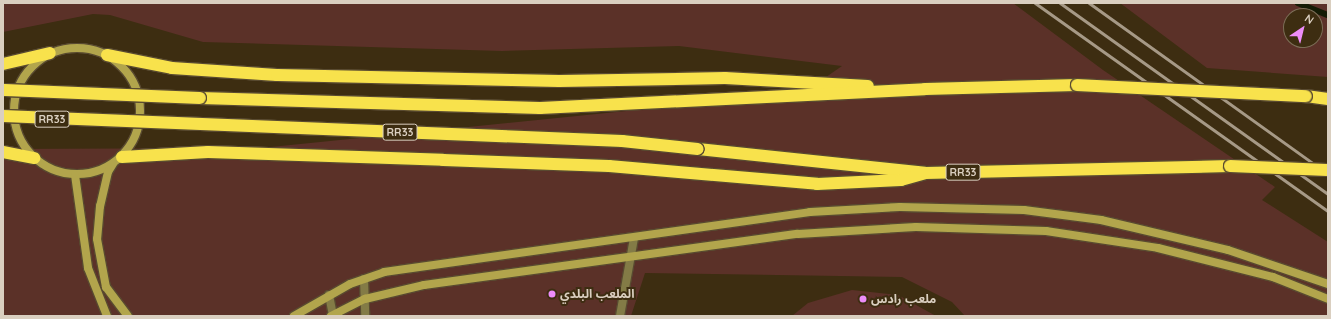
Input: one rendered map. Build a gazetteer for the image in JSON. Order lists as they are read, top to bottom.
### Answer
{
  "streets": {
    "highway": ["RR33"]
  },
  "places": ["الملعب البلدي", "ملعب رادس"],
  "north": "top right"
}
